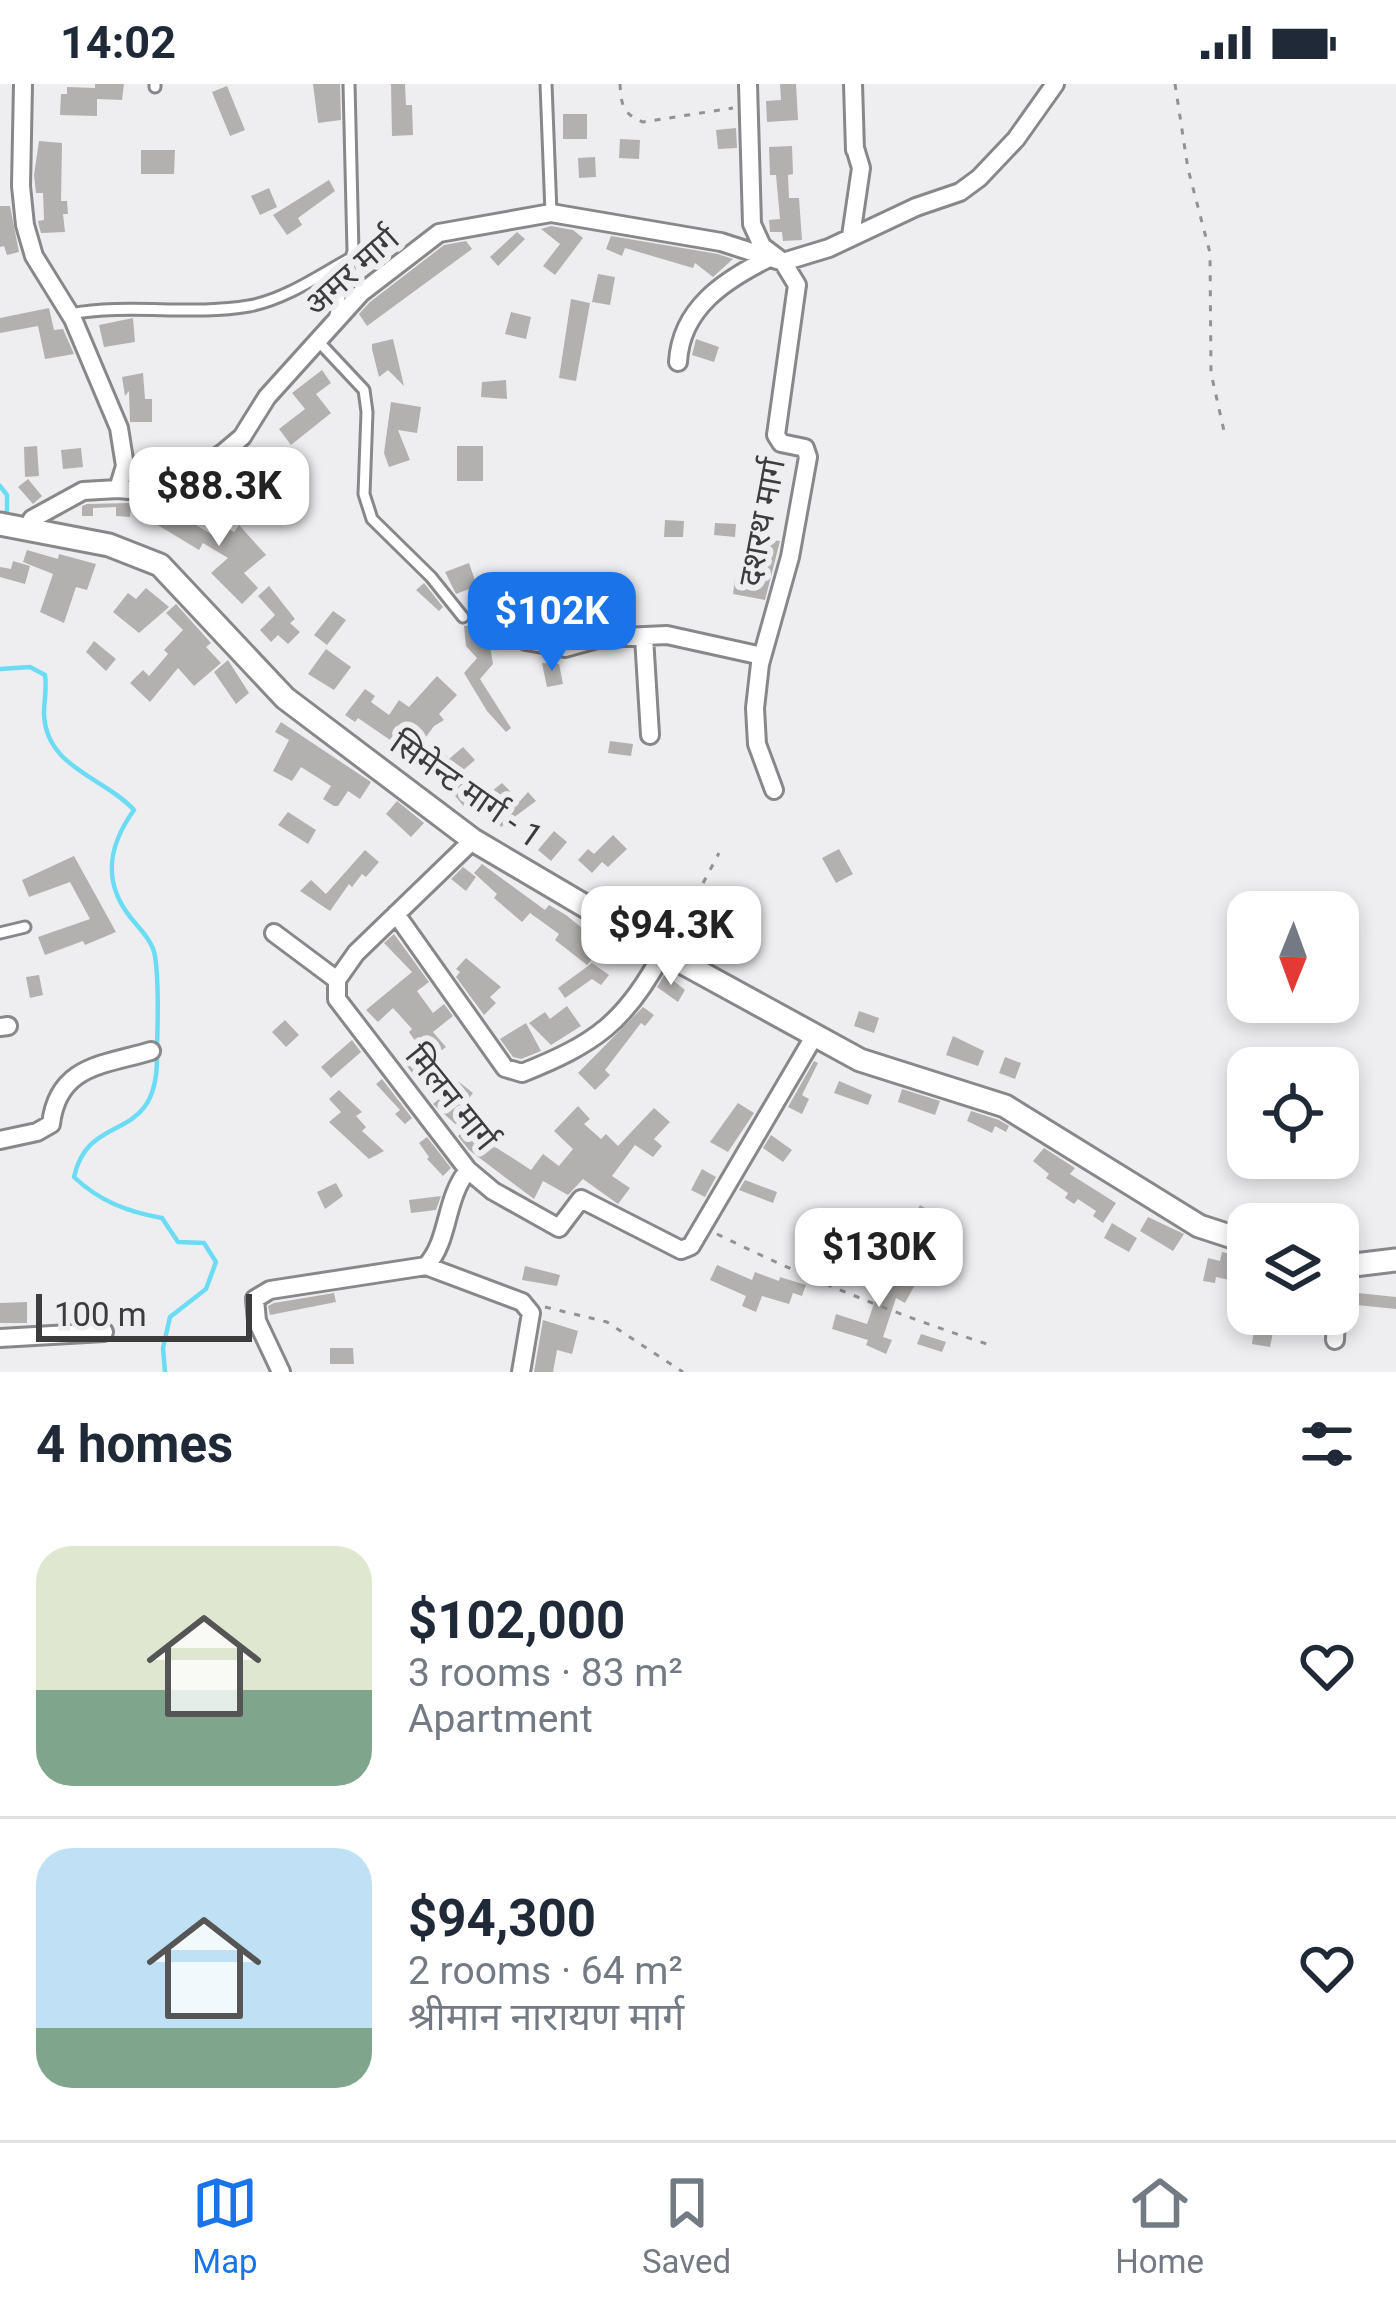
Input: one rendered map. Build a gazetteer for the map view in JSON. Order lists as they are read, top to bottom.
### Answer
{
  "streets": {
    "street": [
      "अमर मार्ग",
      "दशरथ मार्ग",
      "सिमेन्ट मार्ग - 1",
      "मिलन मार्ग"
    ]
  },
  "crossings": [
    ["अमर मार्ग", "दशरथ मार्ग"],
    ["अमर मार्ग", "सिमेन्ट मार्ग - 1"]
  ],
  "scale_bar": "100 m",
  "north": "bottom",
  "page": {
    "status": "14:02",
    "price": [
      "$88.3K",
      "$102K",
      "$94.3K",
      "$130K"
    ],
    "scale": "100 m",
    "heading": "4 homes",
    "list": [
      {
        "name": "$102,000",
        "note": "3 rooms · 83 m² · Apartment"
      },
      {
        "name": "$94,300",
        "note": "2 rooms · 64 m² · श्रीमान नारायण मार्ग"
      }
    ],
    "tabs": ["Map", "Saved", "Home"]
  }
}
